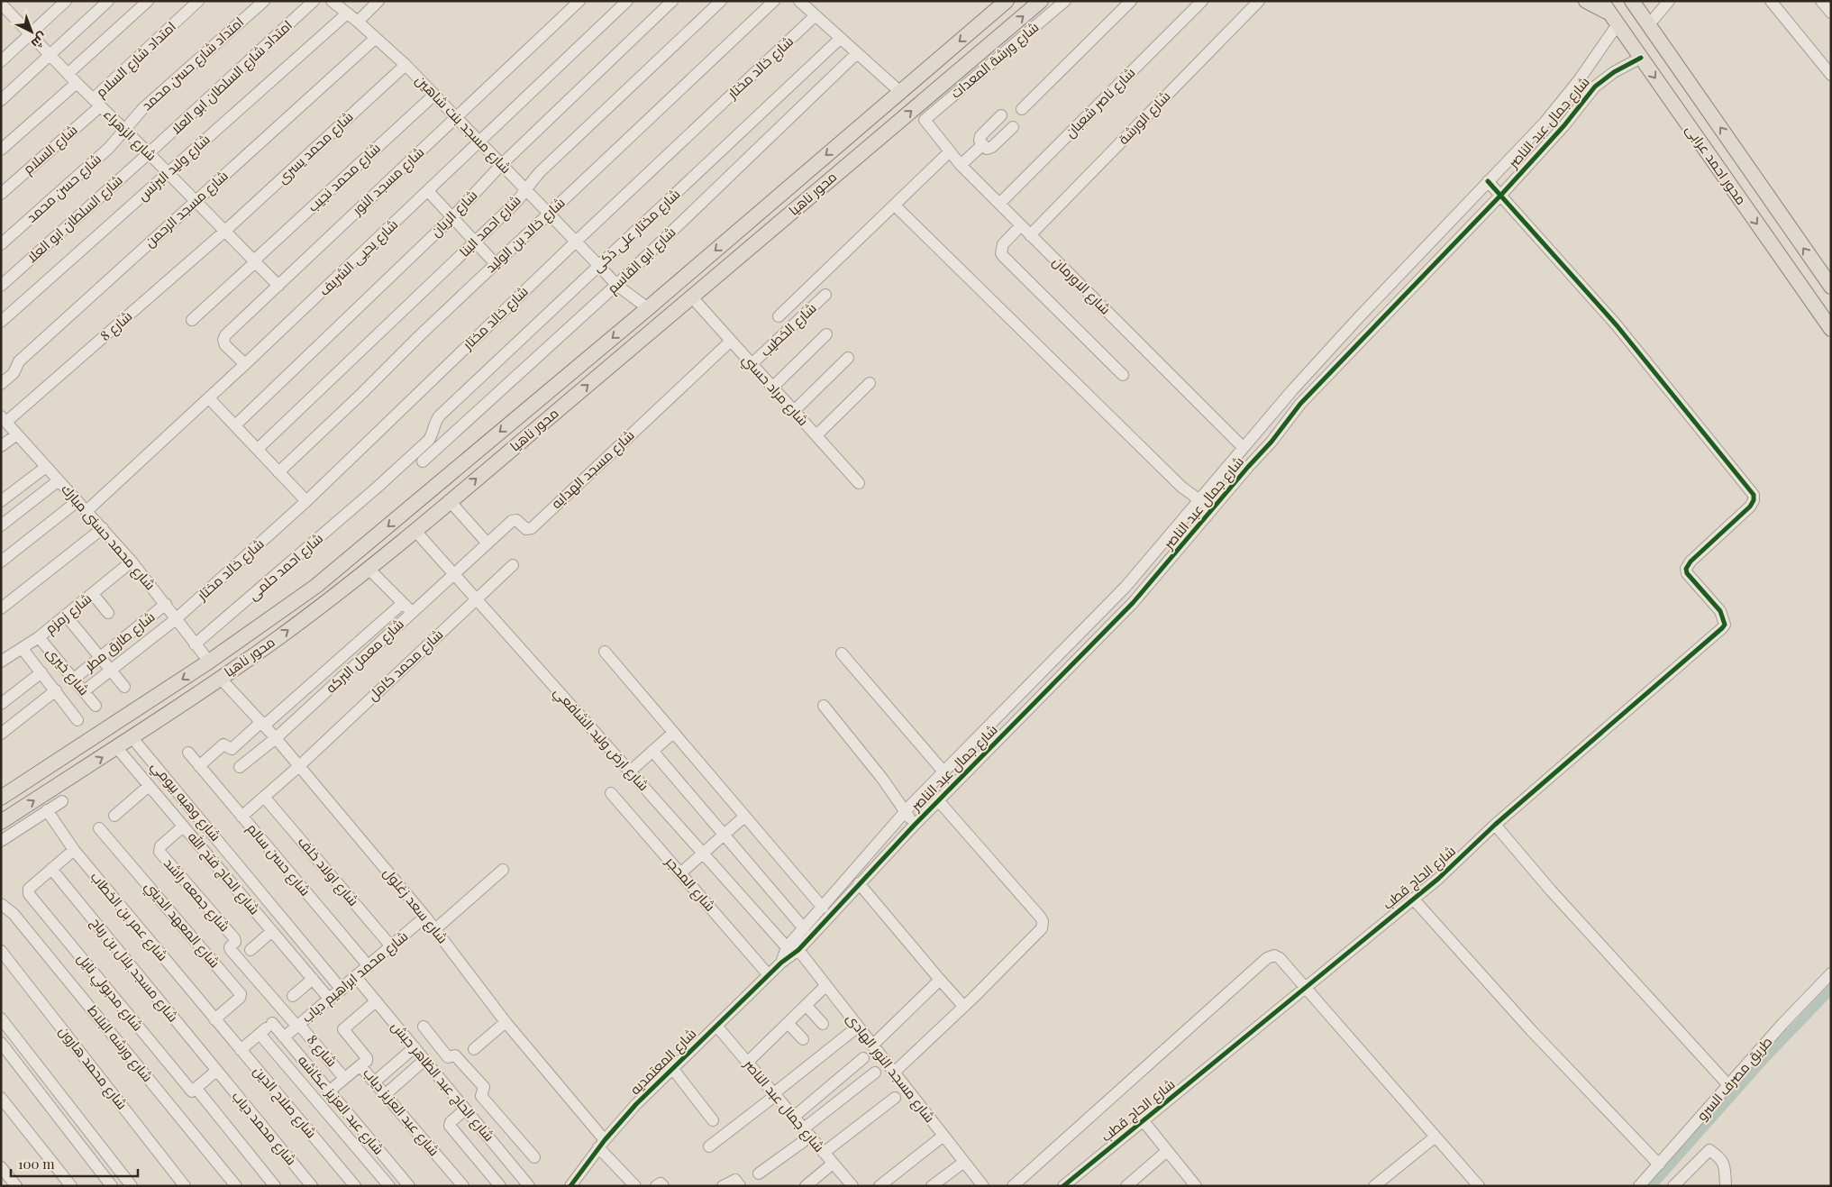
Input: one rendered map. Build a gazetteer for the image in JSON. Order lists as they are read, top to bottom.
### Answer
{
  "streets": {
    "main road": ["محور احمد عرابى", "محور ناهيا"],
    "street": [
      "امتداد شارع السلام",
      "شارع ورشة المعدات",
      "امتداد شارع حسن محمد",
      "شارع خالد مختار",
      "امتداد شارع السلطان ابو العلا",
      "شارع ناصر شعبان",
      "شارع الورشة",
      "شارع جمال عبد الناصر",
      "شارع مسجد بنت شاهين",
      "شارع الزهراء",
      "شارع محمد يسرى",
      "شارع السلام",
      "شارع وليد البرنس",
      "شارع محمد نجيب",
      "شارع مسجد النور",
      "شارع حسن محمد",
      "شارع مسجد الرحمن",
      "شارع الريان",
      "شارع السلطان ابو العلا",
      "شارع احمد البنا",
      "شارع مختار على ذكى",
      "شارع خالد بن الوليد",
      "شارع يحيى الشريف",
      "شارع ابو القاسم",
      "شارع الاورمان",
      "شارع 8",
      "شارع الخطيب",
      "شارع مراد حسني",
      "شارع مسجد الهدايه",
      "شارع محمد حسنى مبارك",
      "شارع احمد حلمى",
      "شارع زمزم",
      "شارع طارق مطر",
      "شارع معمل البركه",
      "شارع محمد كامل",
      "شارع خيرى",
      "شارع ارض وليد الشافعي",
      "شارع وهبه بيومي",
      "شارع حسن سالم",
      "شارع اولاد خلف",
      "شارع الحاج فتح الله",
      "شارع الحاج قطب",
      "شارع المحجر",
      "شارع جمعه راشد",
      "شارع سعد زغلول",
      "شارع عمر بن الخطاب",
      "شارع المعهد الديني",
      "شارع مسجد بلال بن رباح",
      "شارع محمد ابراهيم دياب",
      "شارع مدبولي نايل",
      "شارع ورشه البلاط",
      "شارع المعتمديه",
      "شارع محمد هارون",
      "شارع مسجد النور الهادى",
      "طريق مصرف السرو",
      "شارع الحاج عبد الظاهر حبش",
      "شارع صلاح الدين",
      "شارع عبد العزيز عكاشه",
      "شارع عبد العزيز دياب",
      "شارع محمد دياب"
    ]
  },
  "crossings": [
    ["امتداد شارع السلام", "شارع الزهراء"],
    ["امتداد شارع السلام", "شارع السلام"],
    ["شارع ورشة المعدات", "شارع الاورمان"],
    ["امتداد شارع حسن محمد", "شارع الزهراء"],
    ["امتداد شارع حسن محمد", "شارع حسن محمد"],
    ["شارع خالد مختار", "شارع مسجد بنت شاهين"],
    ["شارع خالد مختار", "شارع محمد حسنى مبارك"],
    ["شارع خالد مختار", "شارع خيرى"],
    ["امتداد شارع السلطان ابو العلا", "شارع الزهراء"],
    ["امتداد شارع السلطان ابو العلا", "شارع السلطان ابو العلا"],
    ["شارع ناصر شعبان", "شارع الاورمان"],
    ["شارع الورشة", "شارع الاورمان"],
    ["شارع جمال عبد الناصر", "محور احمد عرابى"],
    ["شارع جمال عبد الناصر", "شارع الاورمان"],
    ["شارع جمال عبد الناصر", "شارع ارض وليد الشافعي"],
    ["شارع جمال عبد الناصر", "شارع الحاج قطب"],
    ["شارع جمال عبد الناصر", "شارع المعتمديه"],
    ["شارع جمال عبد الناصر", "شارع مسجد النور الهادى"],
    ["شارع مسجد بنت شاهين", "شارع محمد يسرى"],
    ["شارع مسجد بنت شاهين", "شارع وليد البرنس"],
    ["شارع مسجد بنت شاهين", "شارع محمد نجيب"],
    ["شارع مسجد بنت شاهين", "شارع مسجد النور"],
    ["شارع مسجد بنت شاهين", "محور ناهيا"],
    ["شارع مسجد بنت شاهين", "شارع مسجد الرحمن"],
    ["شارع مسجد بنت شاهين", "شارع الريان"],
    ["شارع مسجد بنت شاهين", "شارع احمد البنا"],
    ["شارع مسجد بنت شاهين", "شارع مختار على ذكى"],
    ["شارع مسجد بنت شاهين", "شارع خالد بن الوليد"],
    ["شارع مسجد بنت شاهين", "شارع يحيى الشريف"],
    ["شارع مسجد بنت شاهين", "شارع ابو القاسم"],
    ["شارع الزهراء", "شارع محمد يسرى"],
    ["شارع الزهراء", "شارع السلام"],
    ["شارع الزهراء", "شارع وليد البرنس"],
    ["شارع الزهراء", "شارع محمد نجيب"],
    ["شارع الزهراء", "شارع مسجد النور"],
    ["شارع الزهراء", "شارع حسن محمد"],
    ["شارع الزهراء", "شارع مسجد الرحمن"],
    ["شارع الزهراء", "شارع السلطان ابو العلا"],
    ["شارع الزهراء", "شارع 8"],
    ["شارع محمد يسرى", "شارع 8"],
    ["شارع مسجد النور", "شارع يحيى الشريف"],
    ["محور ناهيا", "شارع مراد حسني"],
    ["محور ناهيا", "شارع محمد حسنى مبارك"],
    ["محور ناهيا", "شارع ارض وليد الشافعي"],
    ["محور ناهيا", "شارع وهبه بيومي"],
    ["محور ناهيا", "شارع الحاج فتح الله"],
    ["محور ناهيا", "شارع سعد زغلول"],
    ["شارع مختار على ذكى", "شارع احمد حلمى"],
    ["شارع يحيى الشريف", "شارع محمد حسنى مبارك"],
    ["شارع 8", "شارع محمد حسنى مبارك"],
    ["شارع 8", "شارع جمعه راشد"],
    ["شارع 8", "شارع محمد ابراهيم دياب"],
    ["شارع الخطيب", "شارع مراد حسني"],
    ["شارع مراد حسني", "شارع مسجد الهدايه"],
    ["شارع مسجد الهدايه", "شارع معمل البركه"],
    ["شارع مسجد الهدايه", "شارع ارض وليد الشافعي"],
    ["شارع محمد حسنى مبارك", "شارع احمد حلمى"],
    ["شارع محمد حسنى مبارك", "شارع زمزم"],
    ["شارع محمد حسنى مبارك", "شارع طارق مطر"],
    ["شارع زمزم", "شارع خيرى"],
    ["شارع طارق مطر", "شارع خيرى"],
    ["شارع معمل البركه", "شارع ارض وليد الشافعي"],
    ["شارع معمل البركه", "شارع سعد زغلول"],
    ["شارع محمد كامل", "شارع ارض وليد الشافعي"],
    ["شارع محمد كامل", "شارع حسن سالم"],
    ["شارع محمد كامل", "شارع اولاد خلف"],
    ["شارع محمد كامل", "شارع سعد زغلول"],
    ["شارع ارض وليد الشافعي", "شارع مسجد النور الهادى"],
    ["شارع وهبه بيومي", "شارع محمد ابراهيم دياب"],
    ["شارع حسن سالم", "شارع محمد ابراهيم دياب"],
    ["شارع اولاد خلف", "شارع محمد ابراهيم دياب"],
    ["شارع الحاج فتح الله", "شارع جمعه راشد"],
    ["شارع الحاج فتح الله", "شارع محمد ابراهيم دياب"],
    ["شارع المحجر", "شارع المعتمديه"],
    ["شارع جمعه راشد", "شارع محمد ابراهيم دياب"],
    ["شارع سعد زغلول", "شارع محمد ابراهيم دياب"],
    ["شارع سعد زغلول", "شارع المعتمديه"],
    ["شارع عمر بن الخطاب", "شارع المعهد الديني"],
    ["شارع عمر بن الخطاب", "شارع صلاح الدين"],
    ["شارع المعهد الديني", "شارع صلاح الدين"],
    ["شارع مسجد بلال بن رباح", "شارع مدبولي نايل"],
    ["شارع مسجد بلال بن رباح", "شارع محمد دياب"],
    ["شارع محمد ابراهيم دياب", "شارع الحاج عبد الظاهر حبش"],
    ["شارع محمد ابراهيم دياب", "شارع عبد العزيز عكاشه"],
    ["شارع الحاج عبد الظاهر حبش", "شارع عبد العزيز دياب"]
  ],
  "scale_bar": "100 m",
  "north": "bottom right"
}
